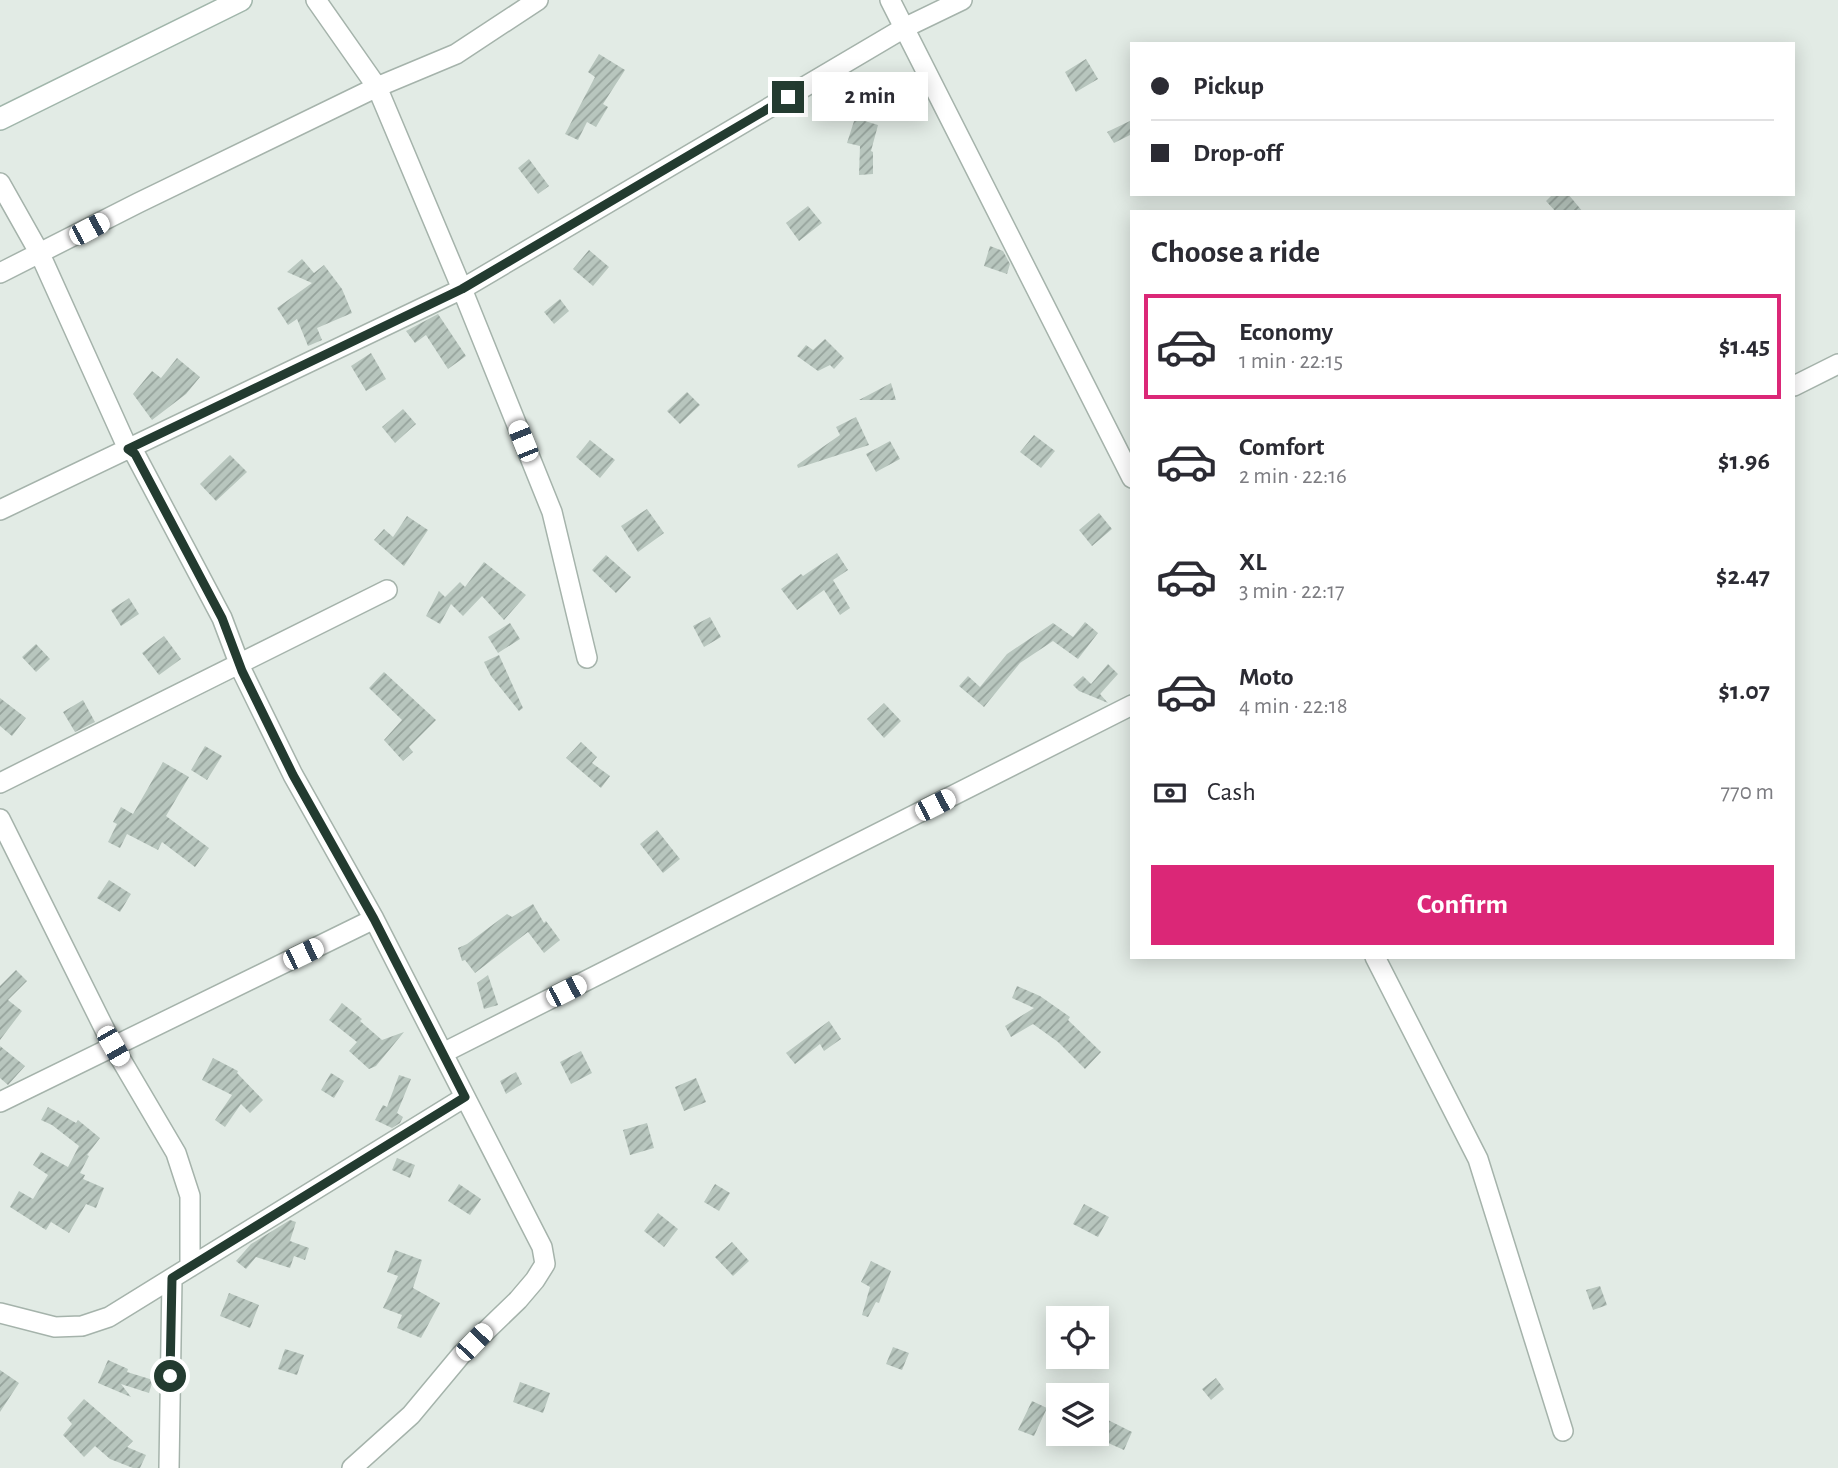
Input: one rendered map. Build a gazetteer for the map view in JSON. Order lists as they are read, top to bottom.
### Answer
{
  "page": {
    "banner": ["Pickup", "Drop-off"],
    "bubble": "2 min",
    "heading": "Choose a ride",
    "list": [
      {
        "name": "Economy",
        "note": "1 min · 22:15",
        "value": "$1.45"
      },
      {
        "name": "Comfort",
        "note": "2 min · 22:16",
        "value": "$1.96"
      },
      {
        "name": "XL",
        "note": "3 min · 22:17",
        "value": "$2.47"
      },
      {
        "name": "Moto",
        "note": "4 min · 22:18",
        "value": "$1.07"
      }
    ],
    "pay": ["Cash", "770 m"],
    "buttons": "Confirm"
  }
}
